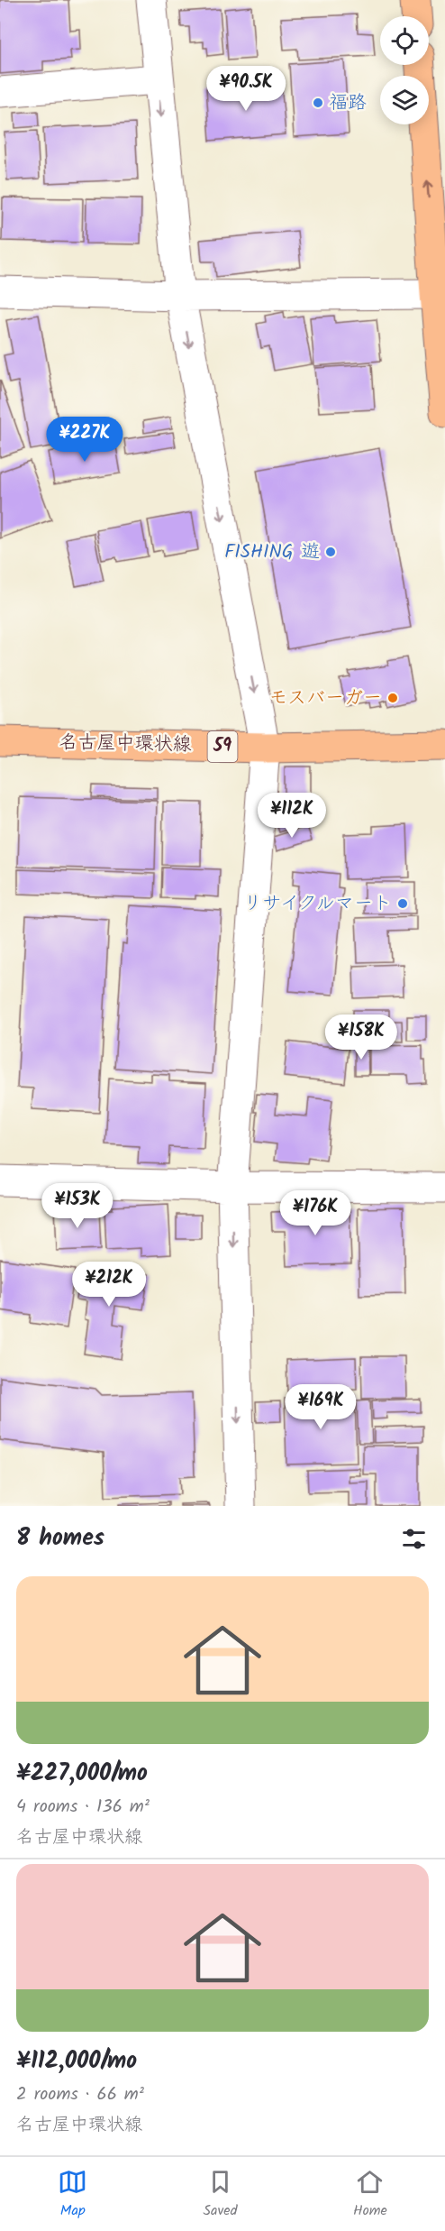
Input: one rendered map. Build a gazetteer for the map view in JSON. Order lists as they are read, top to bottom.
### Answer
{
  "streets": {
    "main road": ["名古屋中環状線", "59"]
  },
  "places": [
    "福路",
    "FISHING 遊",
    "モスバーガー",
    "リサイクルマート"
  ],
  "page": {
    "price": [
      "¥90.5K",
      "¥227K",
      "¥112K",
      "¥158K",
      "¥153K",
      "¥176K",
      "¥212K",
      "¥169K"
    ],
    "heading": "8 homes",
    "list": [
      {
        "name": "¥227,000/mo",
        "note": "4 rooms · 136 m² · 名古屋中環状線"
      },
      {
        "name": "¥112,000/mo",
        "note": "2 rooms · 66 m² · 名古屋中環状線"
      }
    ],
    "tabs": ["Map", "Saved", "Home"]
  }
}
